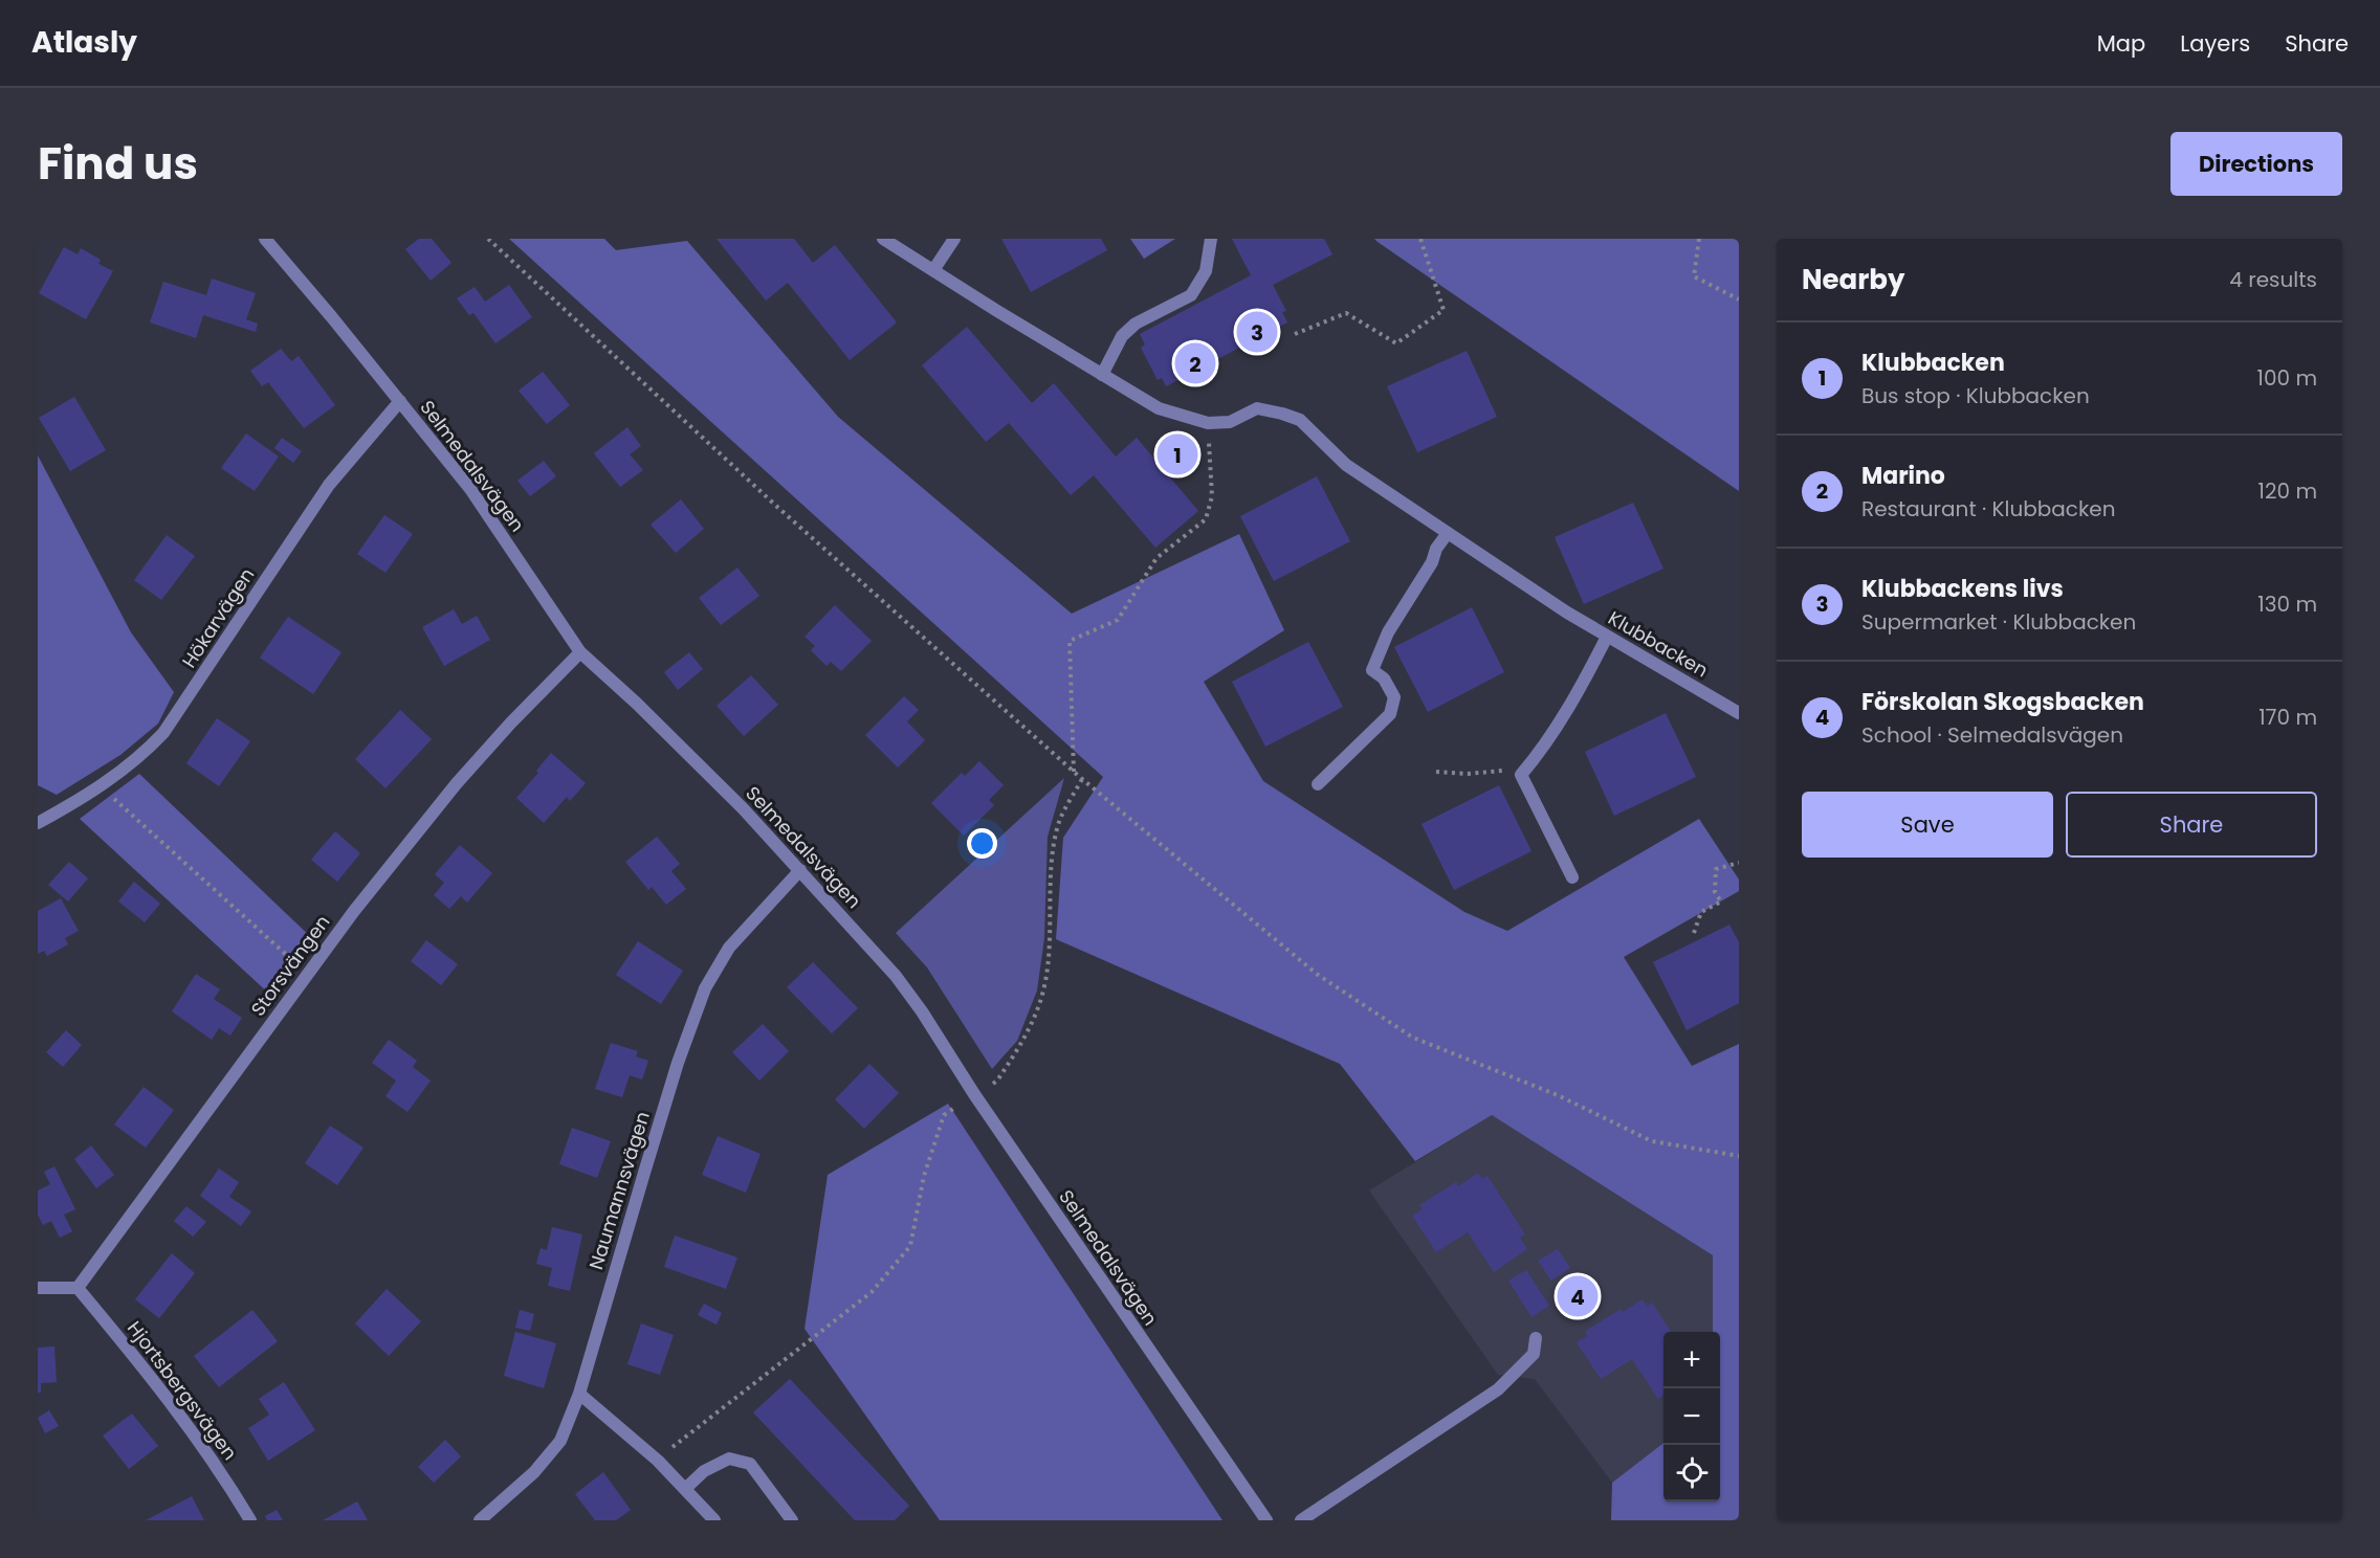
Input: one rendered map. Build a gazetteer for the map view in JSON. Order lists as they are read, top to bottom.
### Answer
{
  "streets": {
    "street": [
      "Selmedalsvägen",
      "Hökarvägen",
      "Klubbacken",
      "Storsvängen",
      "Naumannsvägen",
      "Hjortsbergsvägen"
    ]
  },
  "crossings": [
    ["Selmedalsvägen", "Hökarvägen"],
    ["Selmedalsvägen", "Storsvängen"],
    ["Selmedalsvägen", "Naumannsvägen"],
    ["Storsvängen", "Hjortsbergsvägen"]
  ],
  "page": {
    "header": "Atlasly",
    "nav": ["Map", "Layers", "Share"],
    "title": "Find us",
    "buttons": [
      "Directions",
      ["Save", "Share"]
    ],
    "heading": ["Nearby", "4 results"],
    "pins": [
      "3",
      "2",
      "1",
      "4"
    ],
    "list": [
      {
        "mark": "1",
        "name": "Klubbacken",
        "note": "Bus stop · Klubbacken",
        "value": "100 m"
      },
      {
        "mark": "2",
        "name": "Marino",
        "note": "Restaurant · Klubbacken",
        "value": "120 m"
      },
      {
        "mark": "3",
        "name": "Klubbackens livs",
        "note": "Supermarket · Klubbacken",
        "value": "130 m"
      },
      {
        "mark": "4",
        "name": "Förskolan Skogsbacken",
        "note": "School · Selmedalsvägen",
        "value": "170 m"
      }
    ],
    "map_buttons": ["+", "−"]
  }
}
